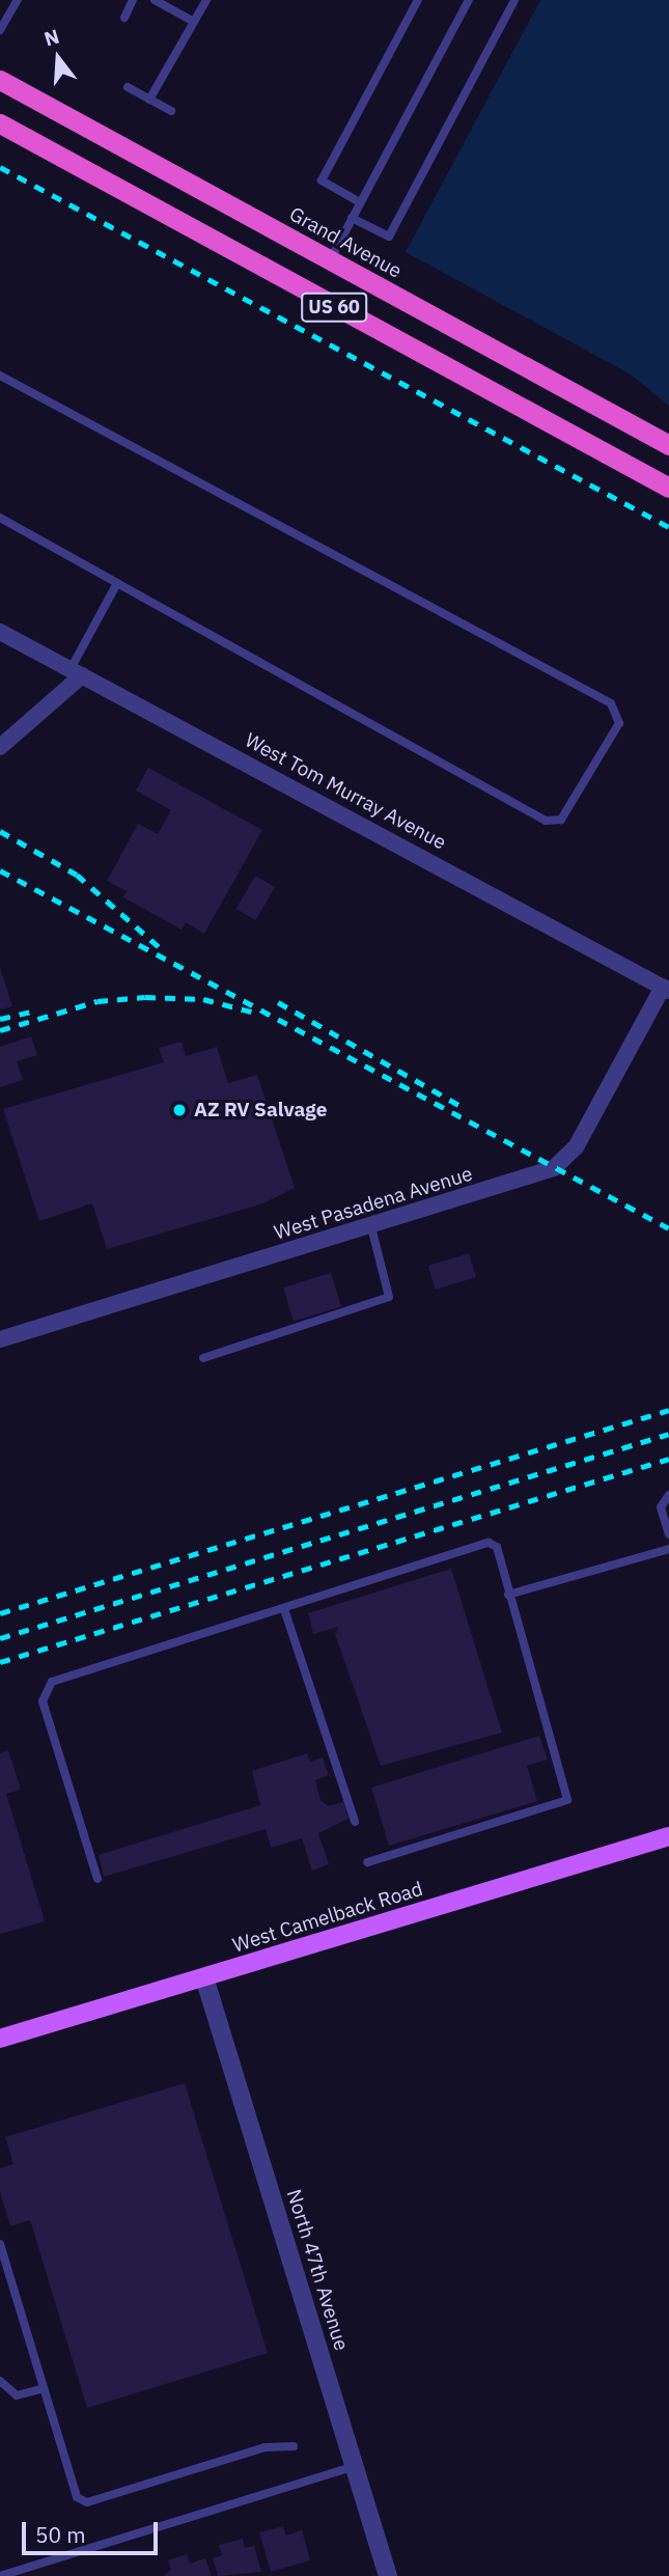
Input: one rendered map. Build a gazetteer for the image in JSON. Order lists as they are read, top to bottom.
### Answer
{
  "streets": {
    "highway": ["Grand Avenue", "US 60"],
    "main road": ["West Camelback Road"],
    "street": ["West Tom Murray Avenue", "West Pasadena Avenue", "North 47th Avenue"]
  },
  "crossings": [
    ["West Tom Murray Avenue", "West Pasadena Avenue"],
    ["West Camelback Road", "North 47th Avenue"]
  ],
  "places": ["AZ RV Salvage"],
  "scale_bar": "50 m",
  "north": "top"
}
